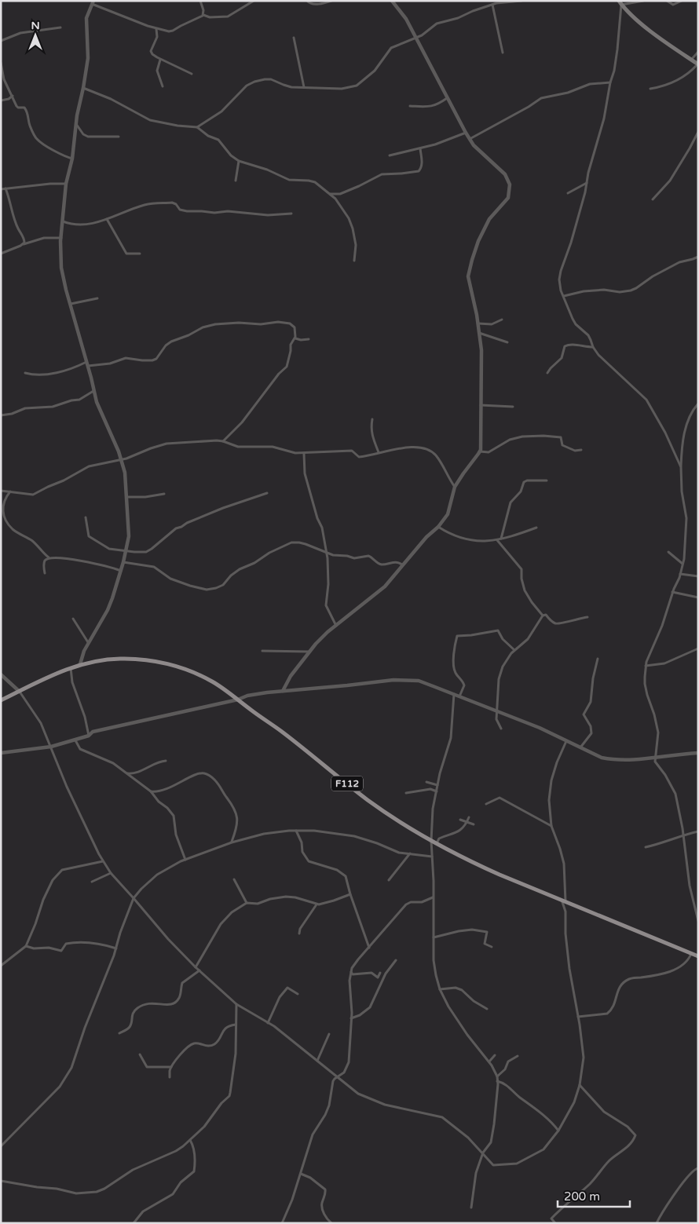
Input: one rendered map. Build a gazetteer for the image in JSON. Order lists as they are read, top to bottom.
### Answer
{
  "streets": {
    "main road": ["F112"]
  },
  "scale_bar": "200 m",
  "north": "top"
}
